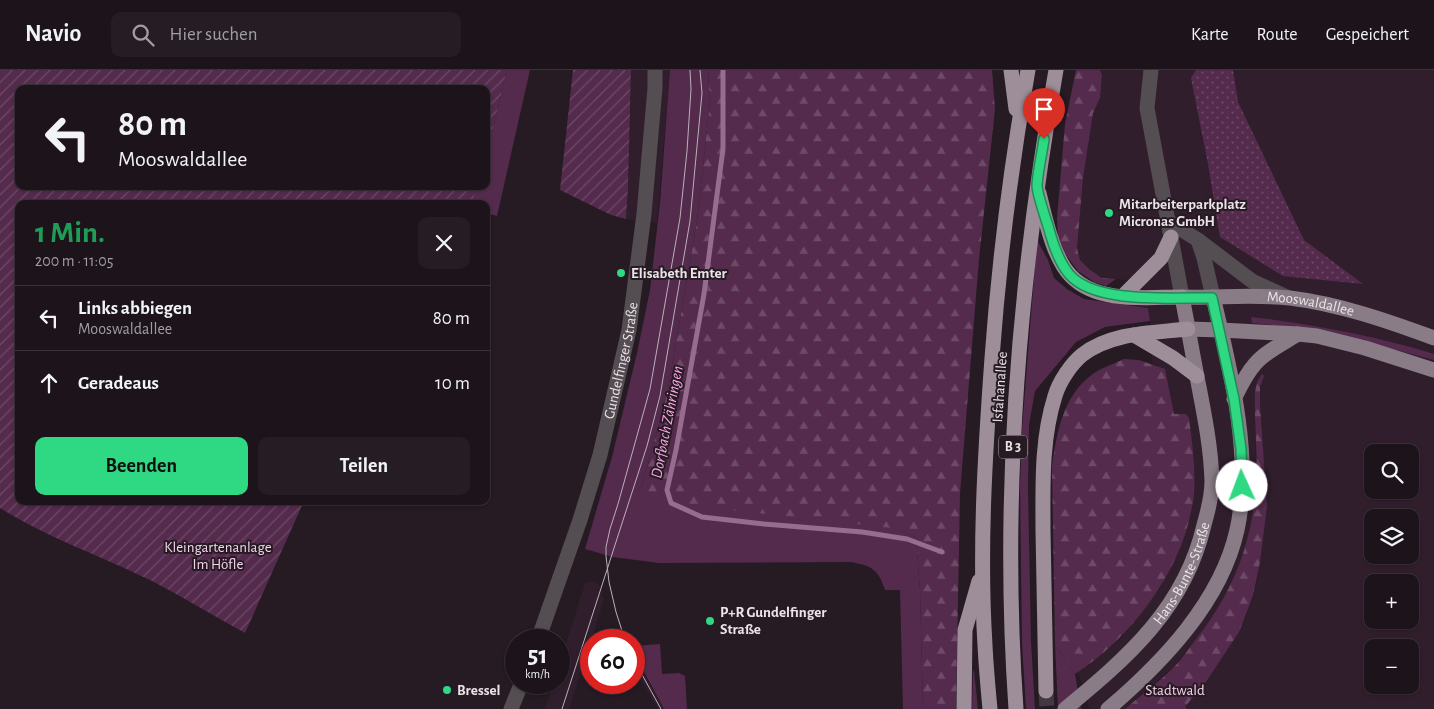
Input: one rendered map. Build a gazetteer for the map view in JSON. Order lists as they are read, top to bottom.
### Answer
{
  "streets": {
    "highway": ["Isfahanallee", "B 3"],
    "main road": ["Mooswaldallee", "Hans-Bunte-Straße"],
    "street": ["Gundelfinger Straße"]
  },
  "crossings": [
    ["Mooswaldallee", "Hans-Bunte-Straße"]
  ],
  "water": ["Dorfbach Zähringen"],
  "parks": ["Kleingartenanlage Im Höfle", "Stadtwald"],
  "places": [
    "Mitarbeiterparkplatz Micronas GmbH",
    "Elisabeth Emter",
    "P+R Gundelfinger Straße",
    "Bressel"
  ],
  "page": {
    "header": "Navio",
    "search": "Hier suchen",
    "nav": ["Karte", "Route", "Gespeichert"],
    "turn": ["80 m", "Mooswaldallee"],
    "heading": ["1 Min.", "200 m · 11:05"],
    "list": [
      {
        "name": "Links abbiegen",
        "note": "Mooswaldallee",
        "value": "80 m"
      },
      {
        "name": "Geradeaus",
        "value": "10 m"
      }
    ],
    "buttons": ["Beenden", "Teilen"],
    "map_buttons": ["+", "−"],
    "speed": "51 km/h",
    "limit": "60"
  }
}
